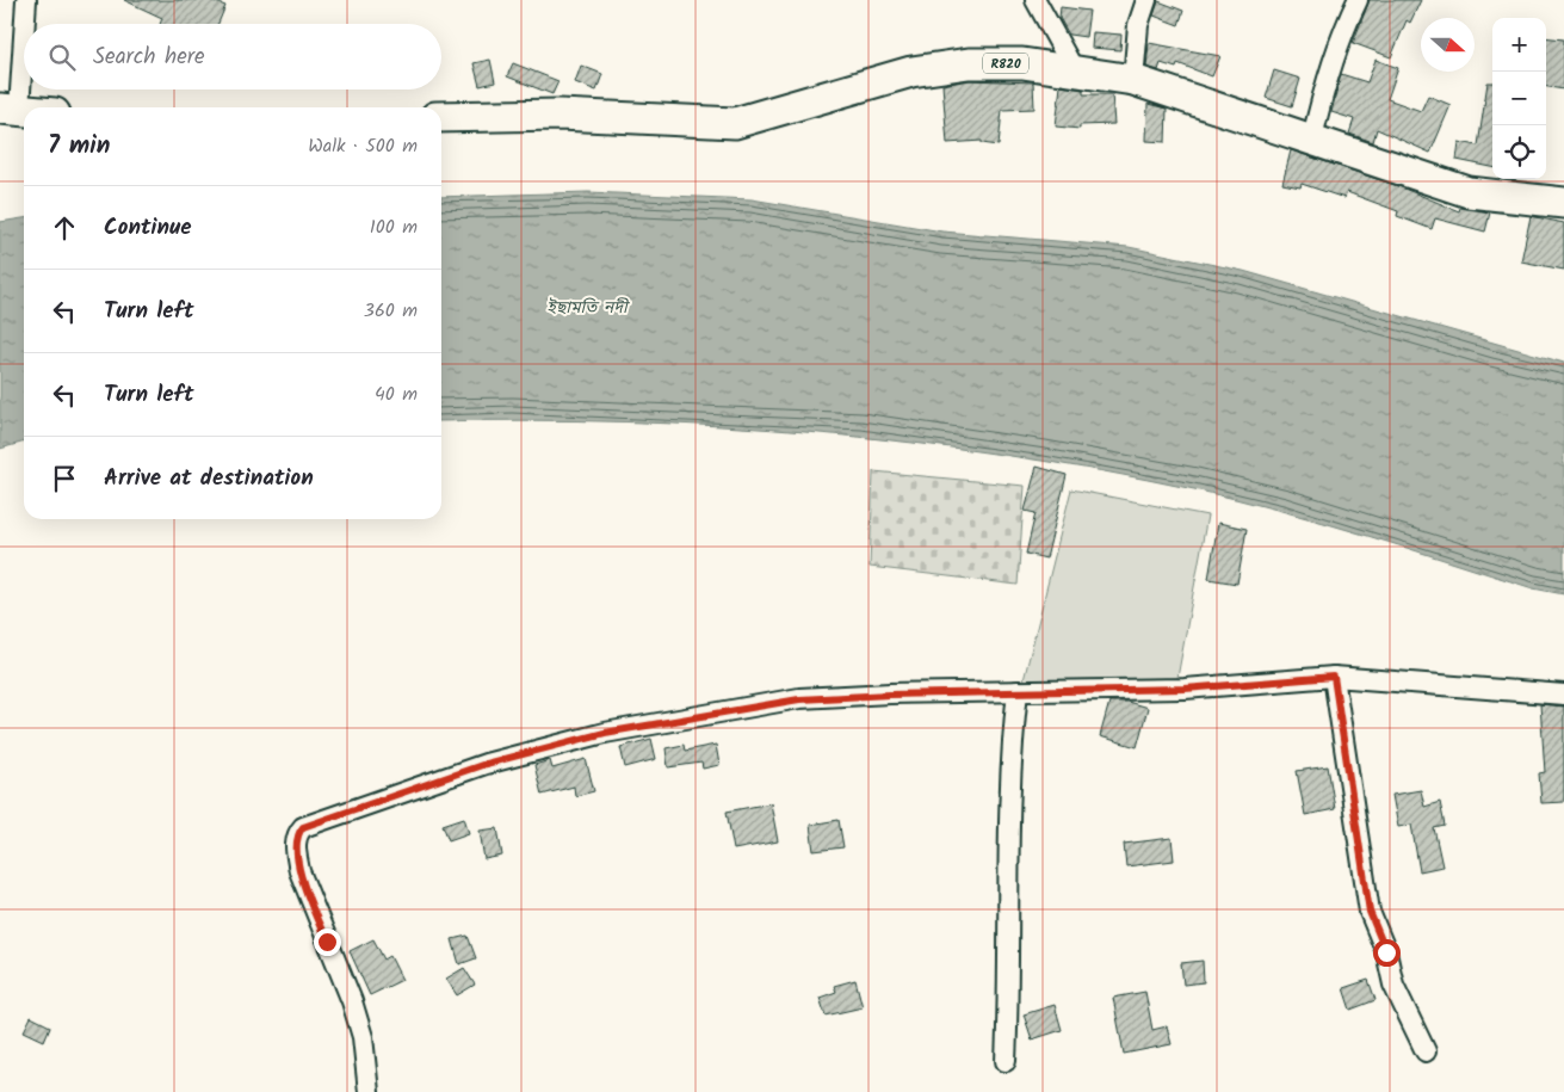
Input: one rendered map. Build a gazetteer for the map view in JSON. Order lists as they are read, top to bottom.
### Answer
{
  "streets": {
    "main road": ["R820"]
  },
  "water": ["ইছামতি নদী"],
  "north": "right",
  "page": {
    "map_buttons": ["+", "−"],
    "search": "Search here",
    "heading": ["7 min", "Walk · 500 m"],
    "list": [
      ["Continue", "100 m"],
      ["Turn left", "360 m"],
      ["Turn left", "40 m"],
      "Arrive at destination"
    ]
  }
}
